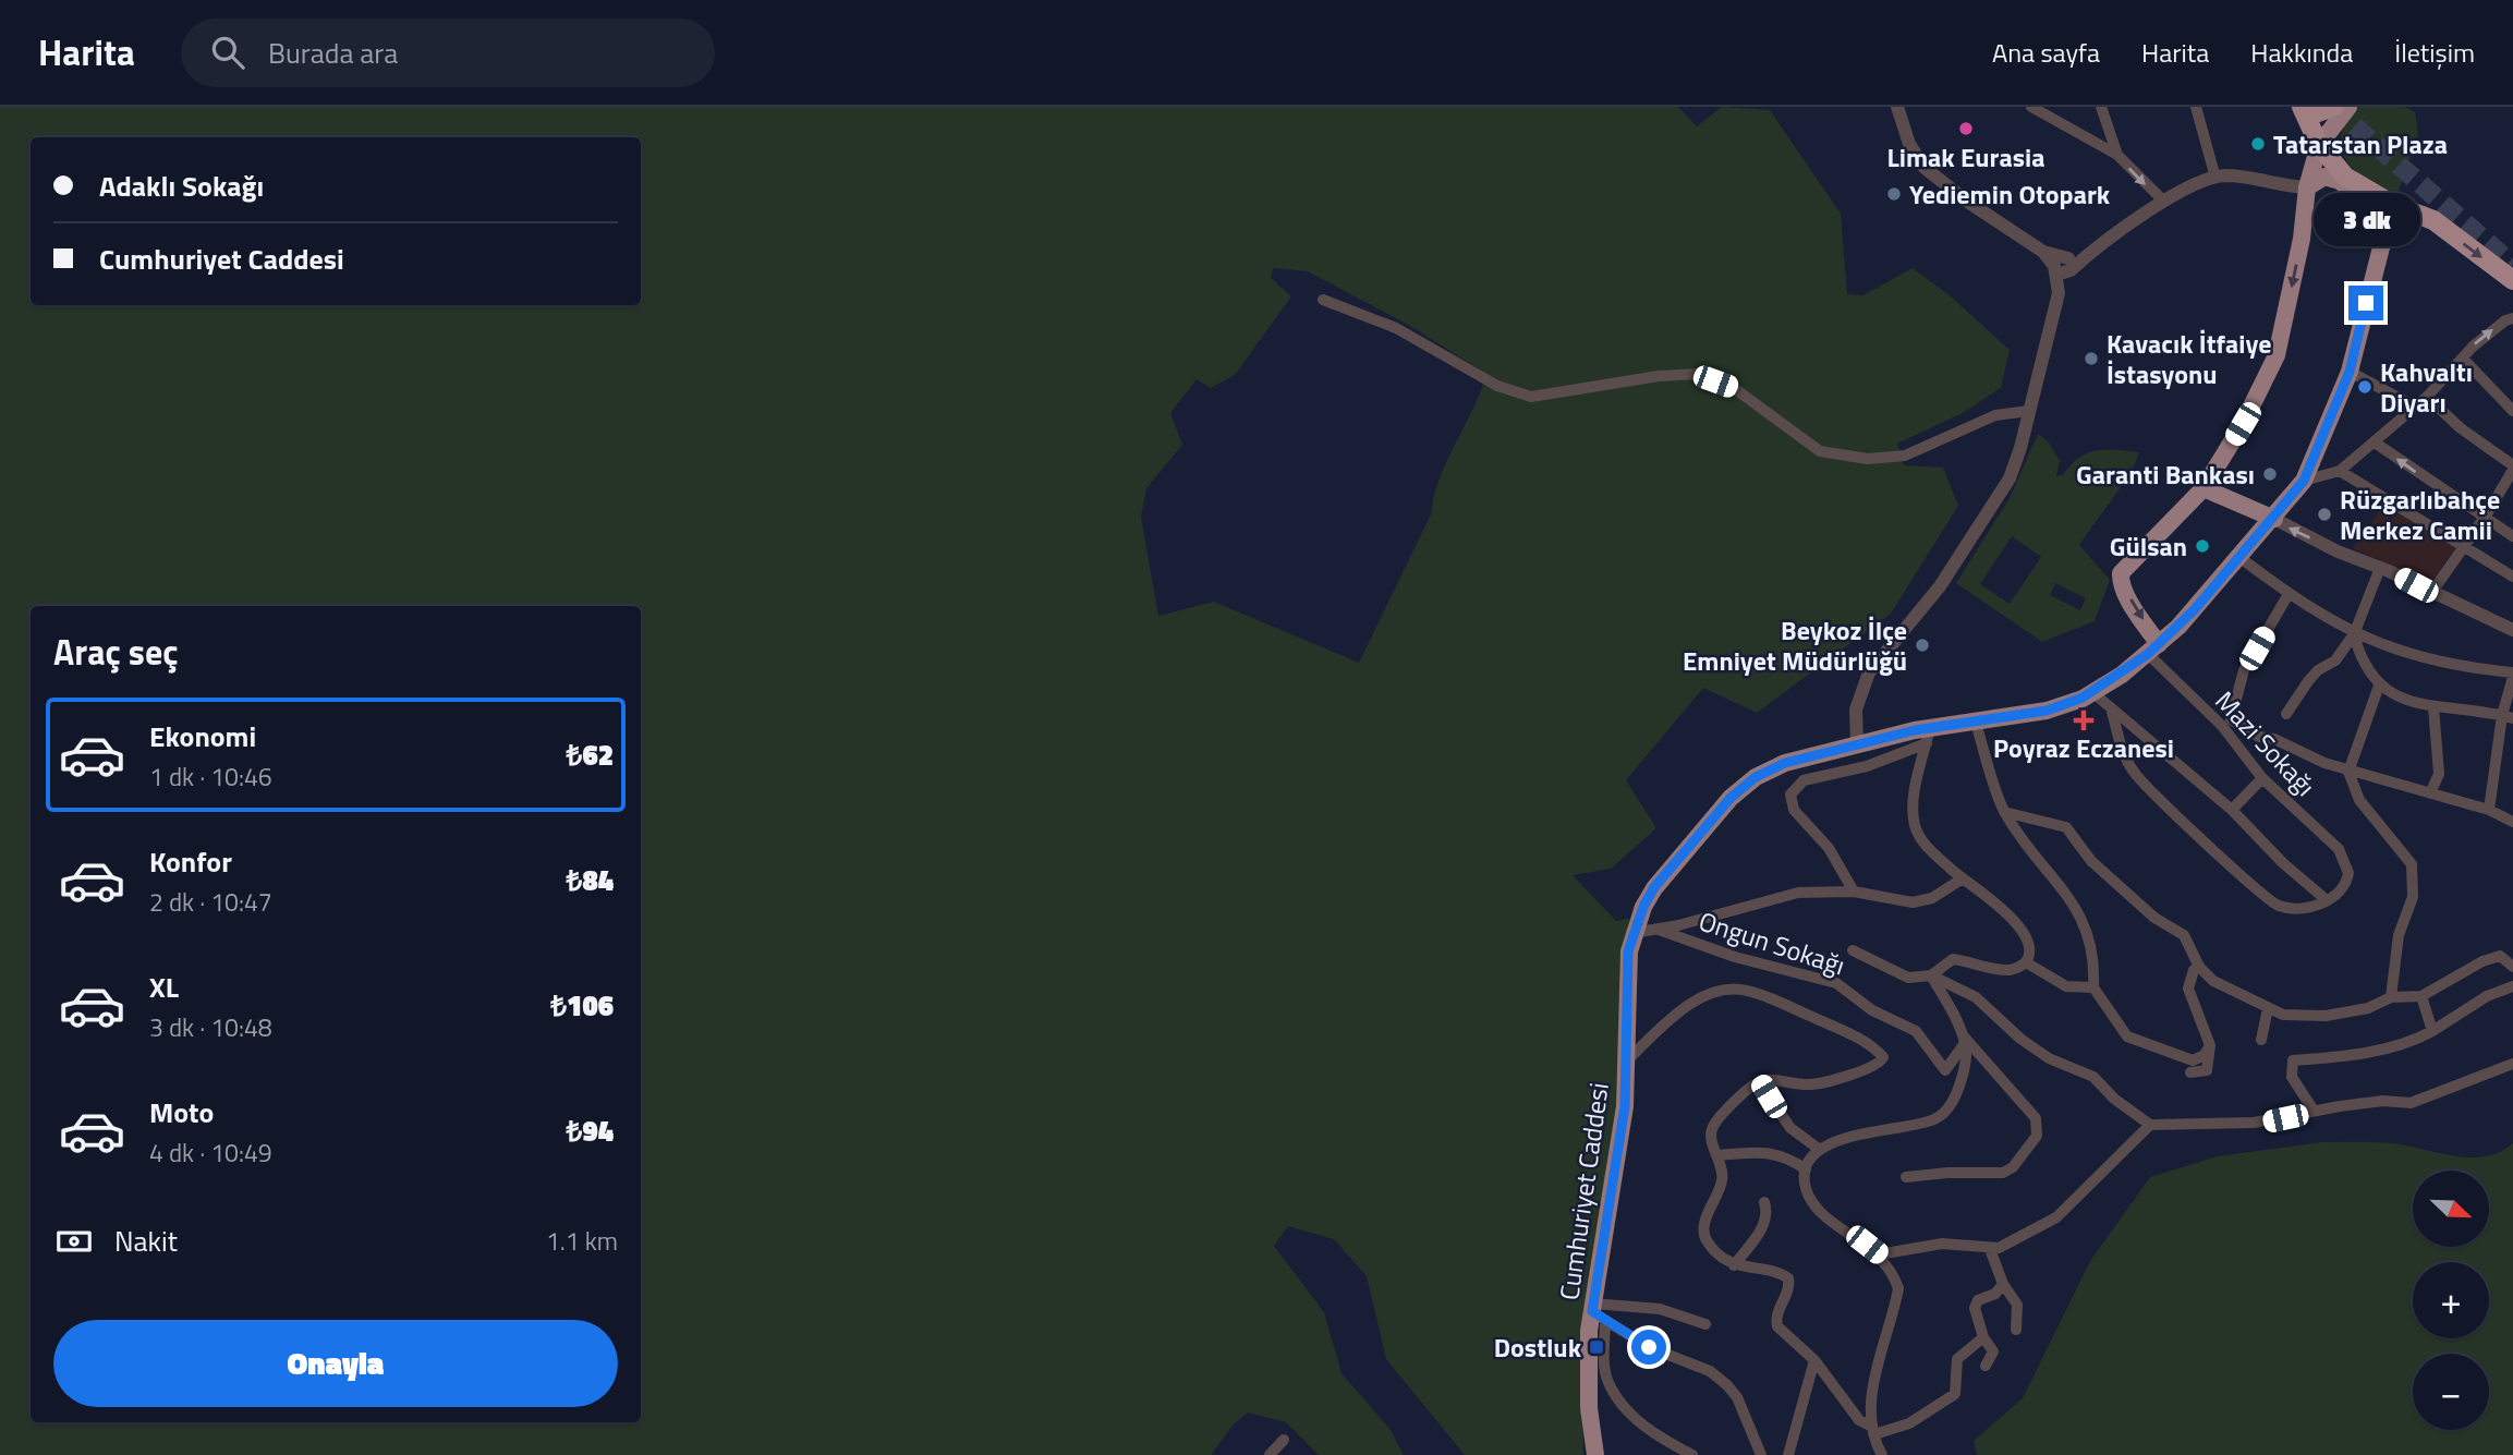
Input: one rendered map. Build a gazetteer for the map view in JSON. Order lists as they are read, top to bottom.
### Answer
{
  "streets": {
    "main road": ["Cumhuriyet Caddesi"],
    "street": ["Mazi Sokağı", "Ongun Sokağı"]
  },
  "crossings": [
    ["Mazi Sokağı", "Cumhuriyet Caddesi"]
  ],
  "places": {
    "other": [
      "Limak Eurasia",
      "Tatarstan Plaza",
      "Yediemin Otopark",
      "Kavacık İtfaiye İstasyonu",
      "Kahvaltı Diyarı",
      "Garanti Bankası",
      "Rüzgarlıbahçe Merkez Camii",
      "Gülsan",
      "Beykoz İlçe Emniyet Müdürlüğü"
    ],
    "health": ["Poyraz Eczanesi"],
    "transit": ["Dostluk"]
  },
  "north": "bottom right",
  "page": {
    "header": "Harita",
    "search": "Burada ara",
    "nav": [
      "Ana sayfa",
      "Harita",
      "Hakkında",
      "İletişim"
    ],
    "banner": ["Adaklı Sokağı", "Cumhuriyet Caddesi"],
    "bubble": "3 dk",
    "heading": "Araç seç",
    "list": [
      {
        "name": "Ekonomi",
        "note": "1 dk · 10:46",
        "value": "₺62"
      },
      {
        "name": "Konfor",
        "note": "2 dk · 10:47",
        "value": "₺84"
      },
      {
        "name": "XL",
        "note": "3 dk · 10:48",
        "value": "₺106"
      },
      {
        "name": "Moto",
        "note": "4 dk · 10:49",
        "value": "₺94"
      }
    ],
    "map_buttons": ["+", "−"],
    "pay": ["Nakit", "1.1 km"],
    "buttons": "Onayla"
  }
}
